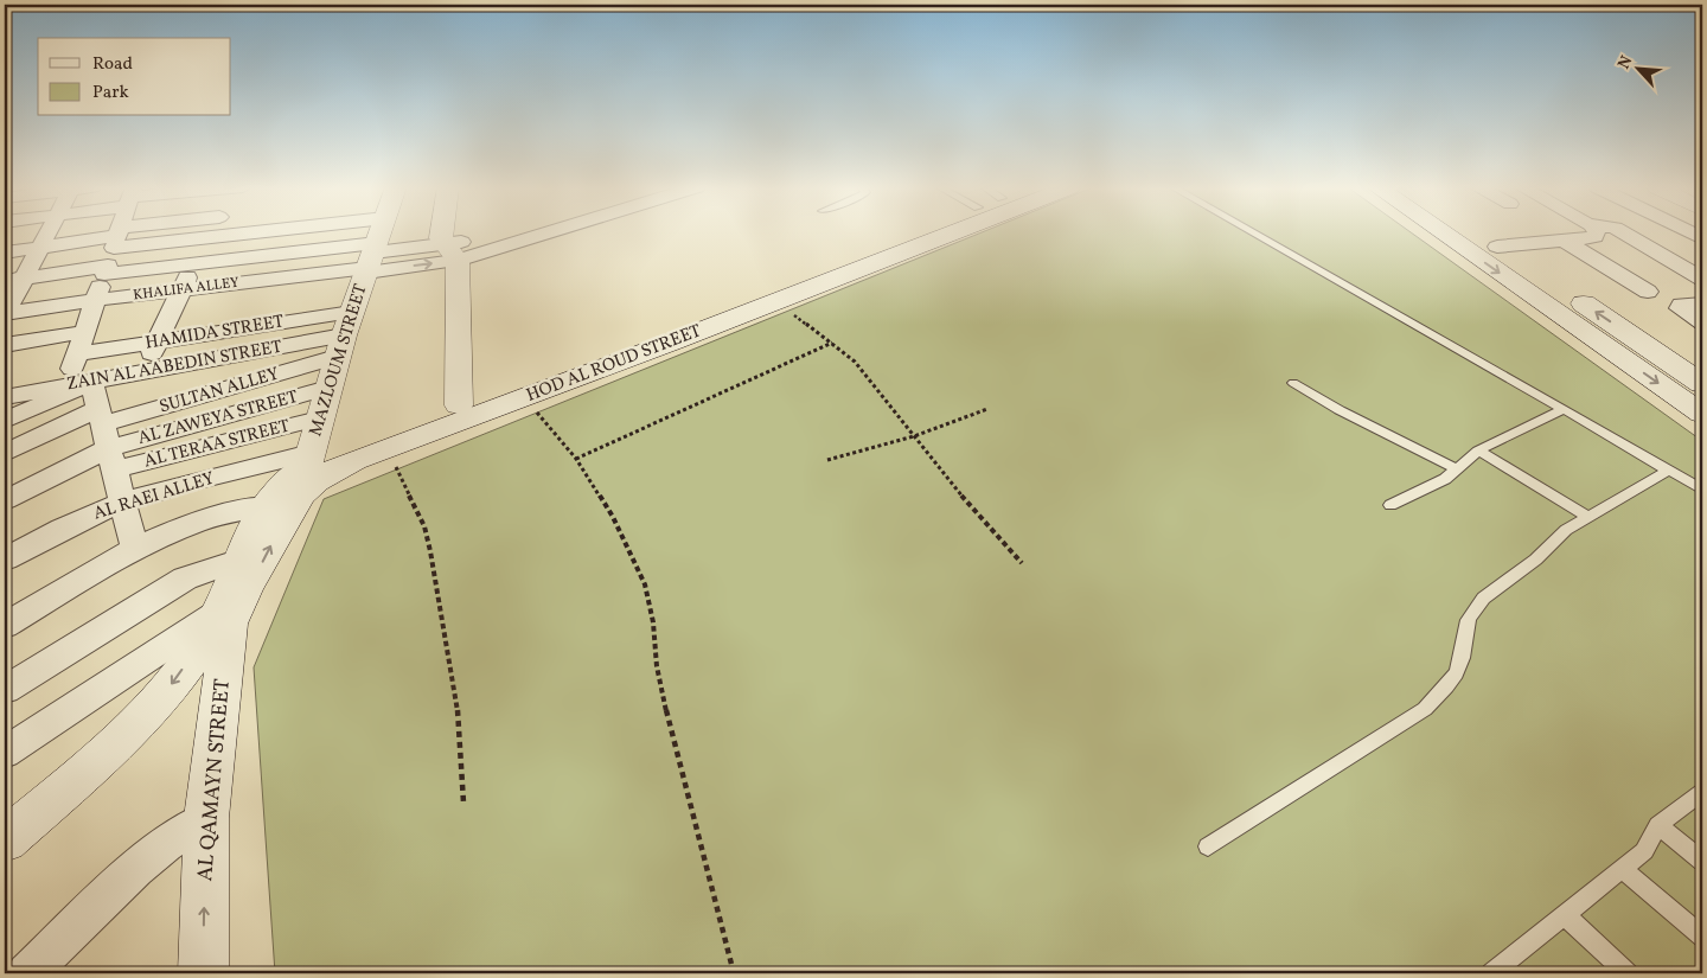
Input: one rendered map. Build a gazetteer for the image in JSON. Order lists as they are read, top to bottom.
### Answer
{
  "streets": {
    "main road": ["MAZLOUM STREET", "HOD AL ROUD STREET", "AL QAMAYN STREET"],
    "street": [
      "KHALIFA ALLEY",
      "HAMIDA STREET",
      "ZAIN AL AABEDIN STREET",
      "SULTAN ALLEY",
      "AL ZAWEYA STREET",
      "AL TERAA STREET",
      "AL RAEI ALLEY"
    ]
  },
  "crossings": [
    ["KHALIFA ALLEY", "MAZLOUM STREET"],
    ["HAMIDA STREET", "MAZLOUM STREET"],
    ["HAMIDA STREET", "ZAIN AL AABEDIN STREET"],
    ["HAMIDA STREET", "SULTAN ALLEY"],
    ["MAZLOUM STREET", "HOD AL ROUD STREET"],
    ["MAZLOUM STREET", "ZAIN AL AABEDIN STREET"],
    ["MAZLOUM STREET", "SULTAN ALLEY"],
    ["MAZLOUM STREET", "AL ZAWEYA STREET"],
    ["MAZLOUM STREET", "AL TERAA STREET"],
    ["MAZLOUM STREET", "AL RAEI ALLEY"],
    ["HOD AL ROUD STREET", "AL RAEI ALLEY"],
    ["HOD AL ROUD STREET", "AL QAMAYN STREET"],
    ["ZAIN AL AABEDIN STREET", "SULTAN ALLEY"],
    ["SULTAN ALLEY", "AL ZAWEYA STREET"],
    ["SULTAN ALLEY", "AL TERAA STREET"],
    ["AL ZAWEYA STREET", "AL TERAA STREET"]
  ],
  "one_way": ["AL QAMAYN STREET"],
  "legend": ["Road", "Park"],
  "north": "top left"
}
